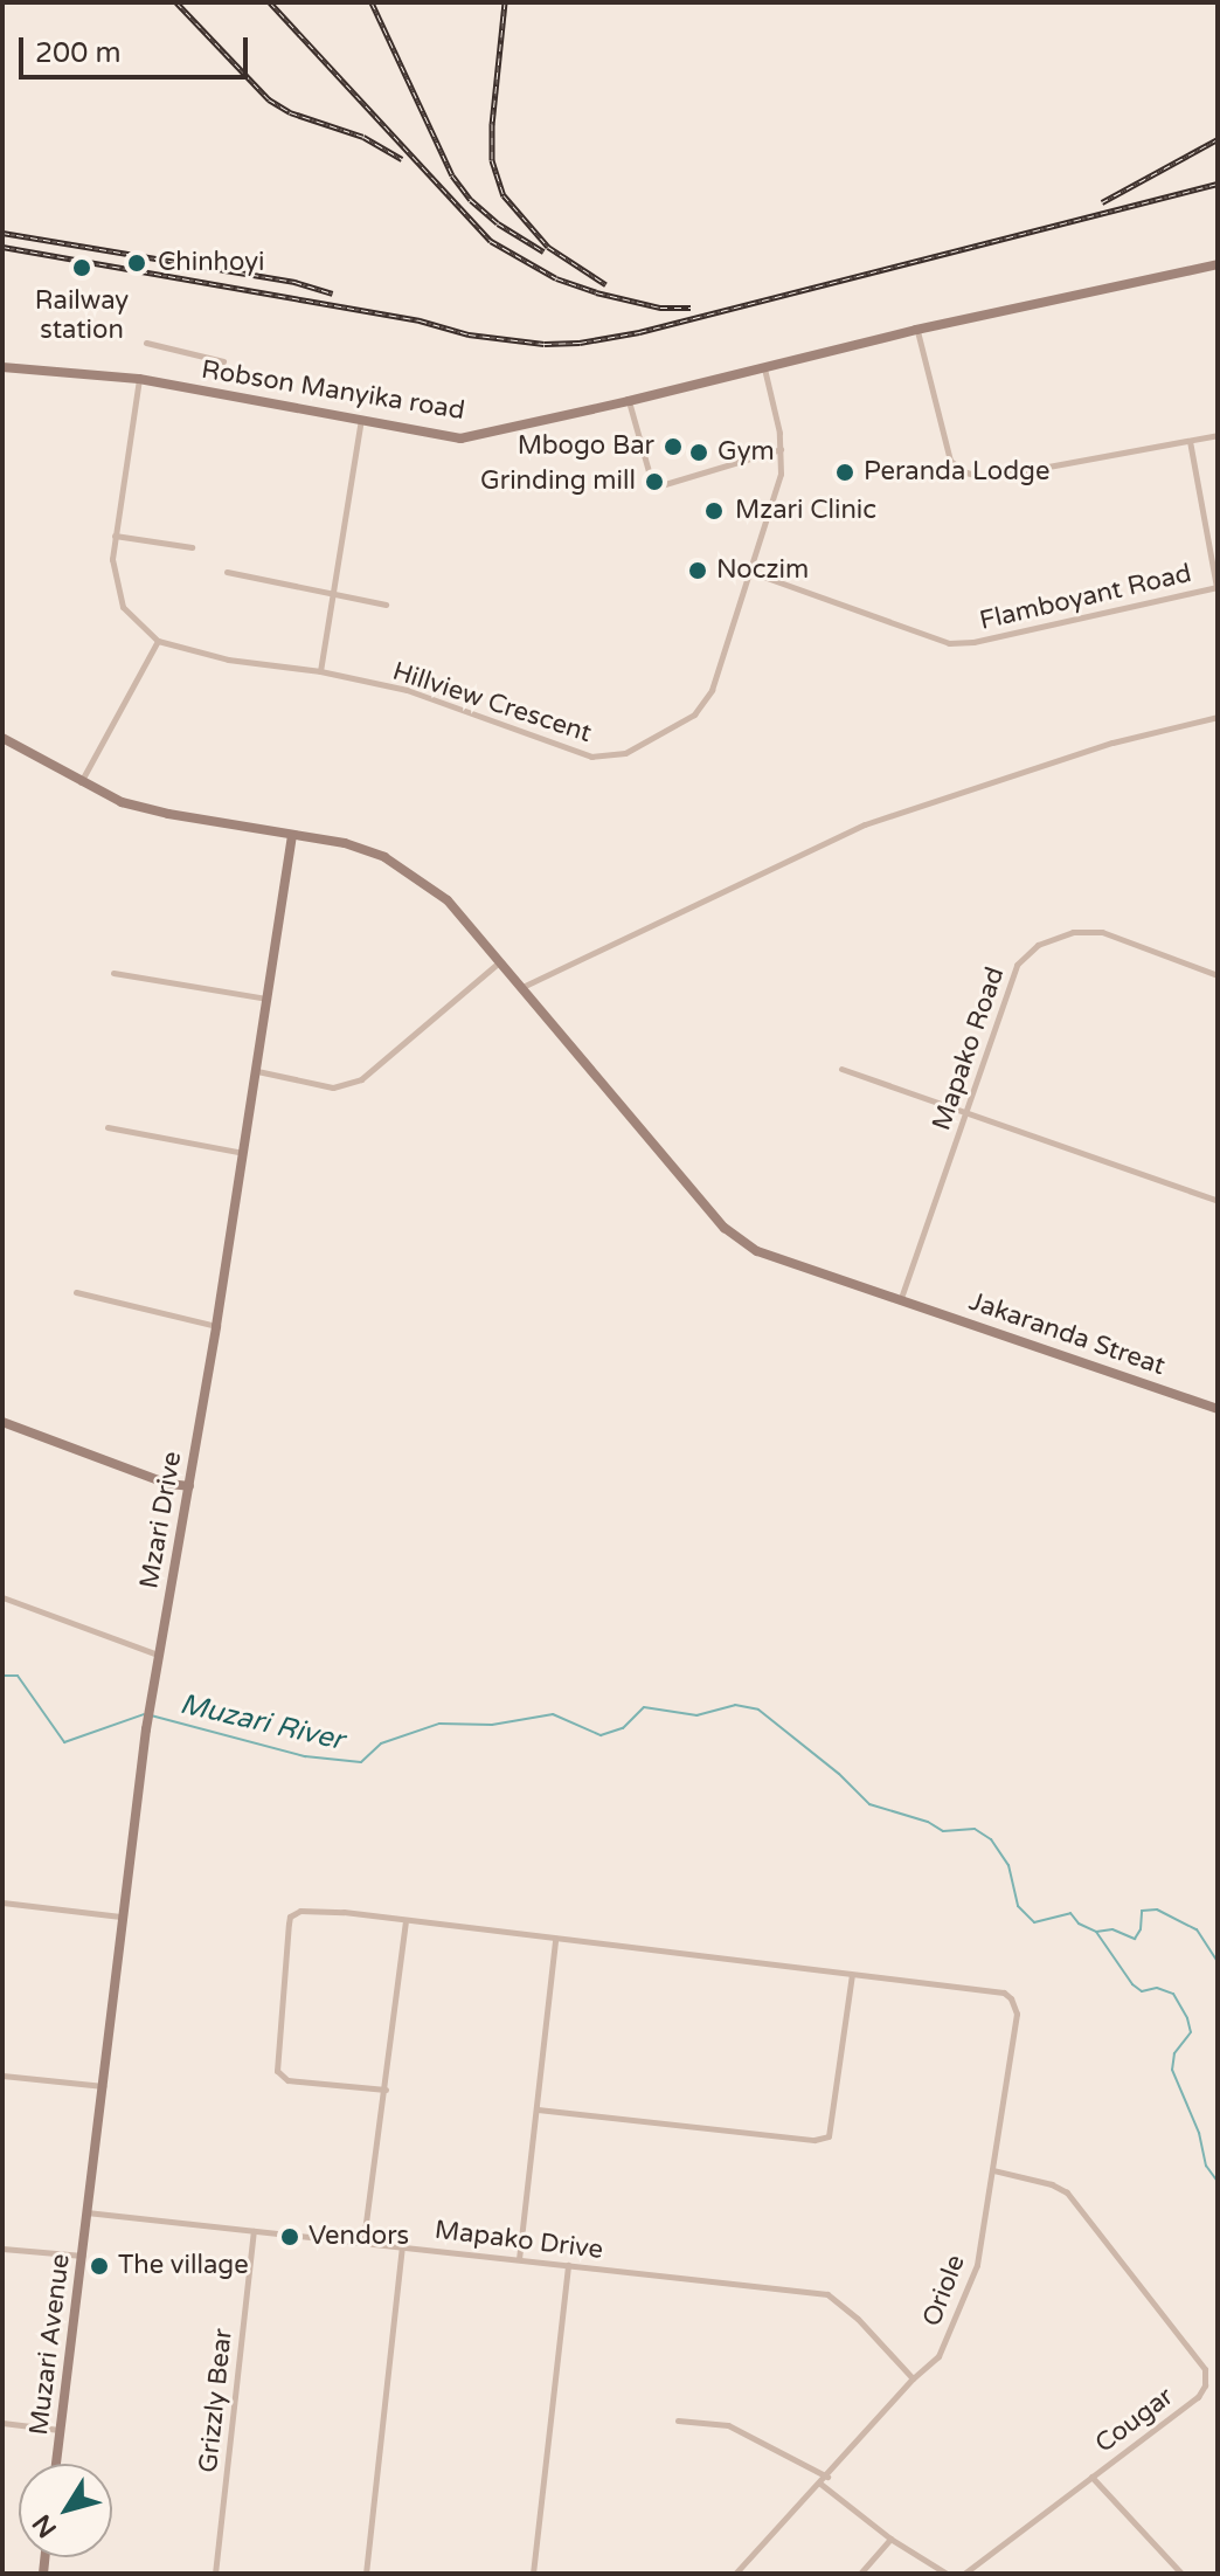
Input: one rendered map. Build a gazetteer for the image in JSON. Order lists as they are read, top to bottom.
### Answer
{
  "streets": {
    "street": [
      "Robson Manyika road",
      "Flamboyant Road",
      "Hillview Crescent",
      "Mapako Road",
      "Jakaranda Streat",
      "Mzari Drive",
      "Mapako Drive",
      "Oriole",
      "Muzari Avenue",
      "Grizzly Bear",
      "Cougar"
    ]
  },
  "crossings": [
    ["Robson Manyika road", "Hillview Crescent"],
    ["Flamboyant Road", "Hillview Crescent"],
    ["Mapako Road", "Jakaranda Streat"],
    ["Jakaranda Streat", "Mzari Drive"],
    ["Mzari Drive", "Mapako Drive"],
    ["Mzari Drive", "Muzari Avenue"],
    ["Mapako Drive", "Oriole"],
    ["Mapako Drive", "Muzari Avenue"],
    ["Mapako Drive", "Grizzly Bear"],
    ["Oriole", "Cougar"]
  ],
  "water": ["Muzari River"],
  "places": [
    "Chinhoyi",
    "Railway station",
    "Mbogo Bar",
    "Gym",
    "Peranda Lodge",
    "Grinding mill",
    "Mzari Clinic",
    "Noczim",
    "Vendors",
    "The village"
  ],
  "scale_bar": "200 m",
  "north": "bottom left"
}
